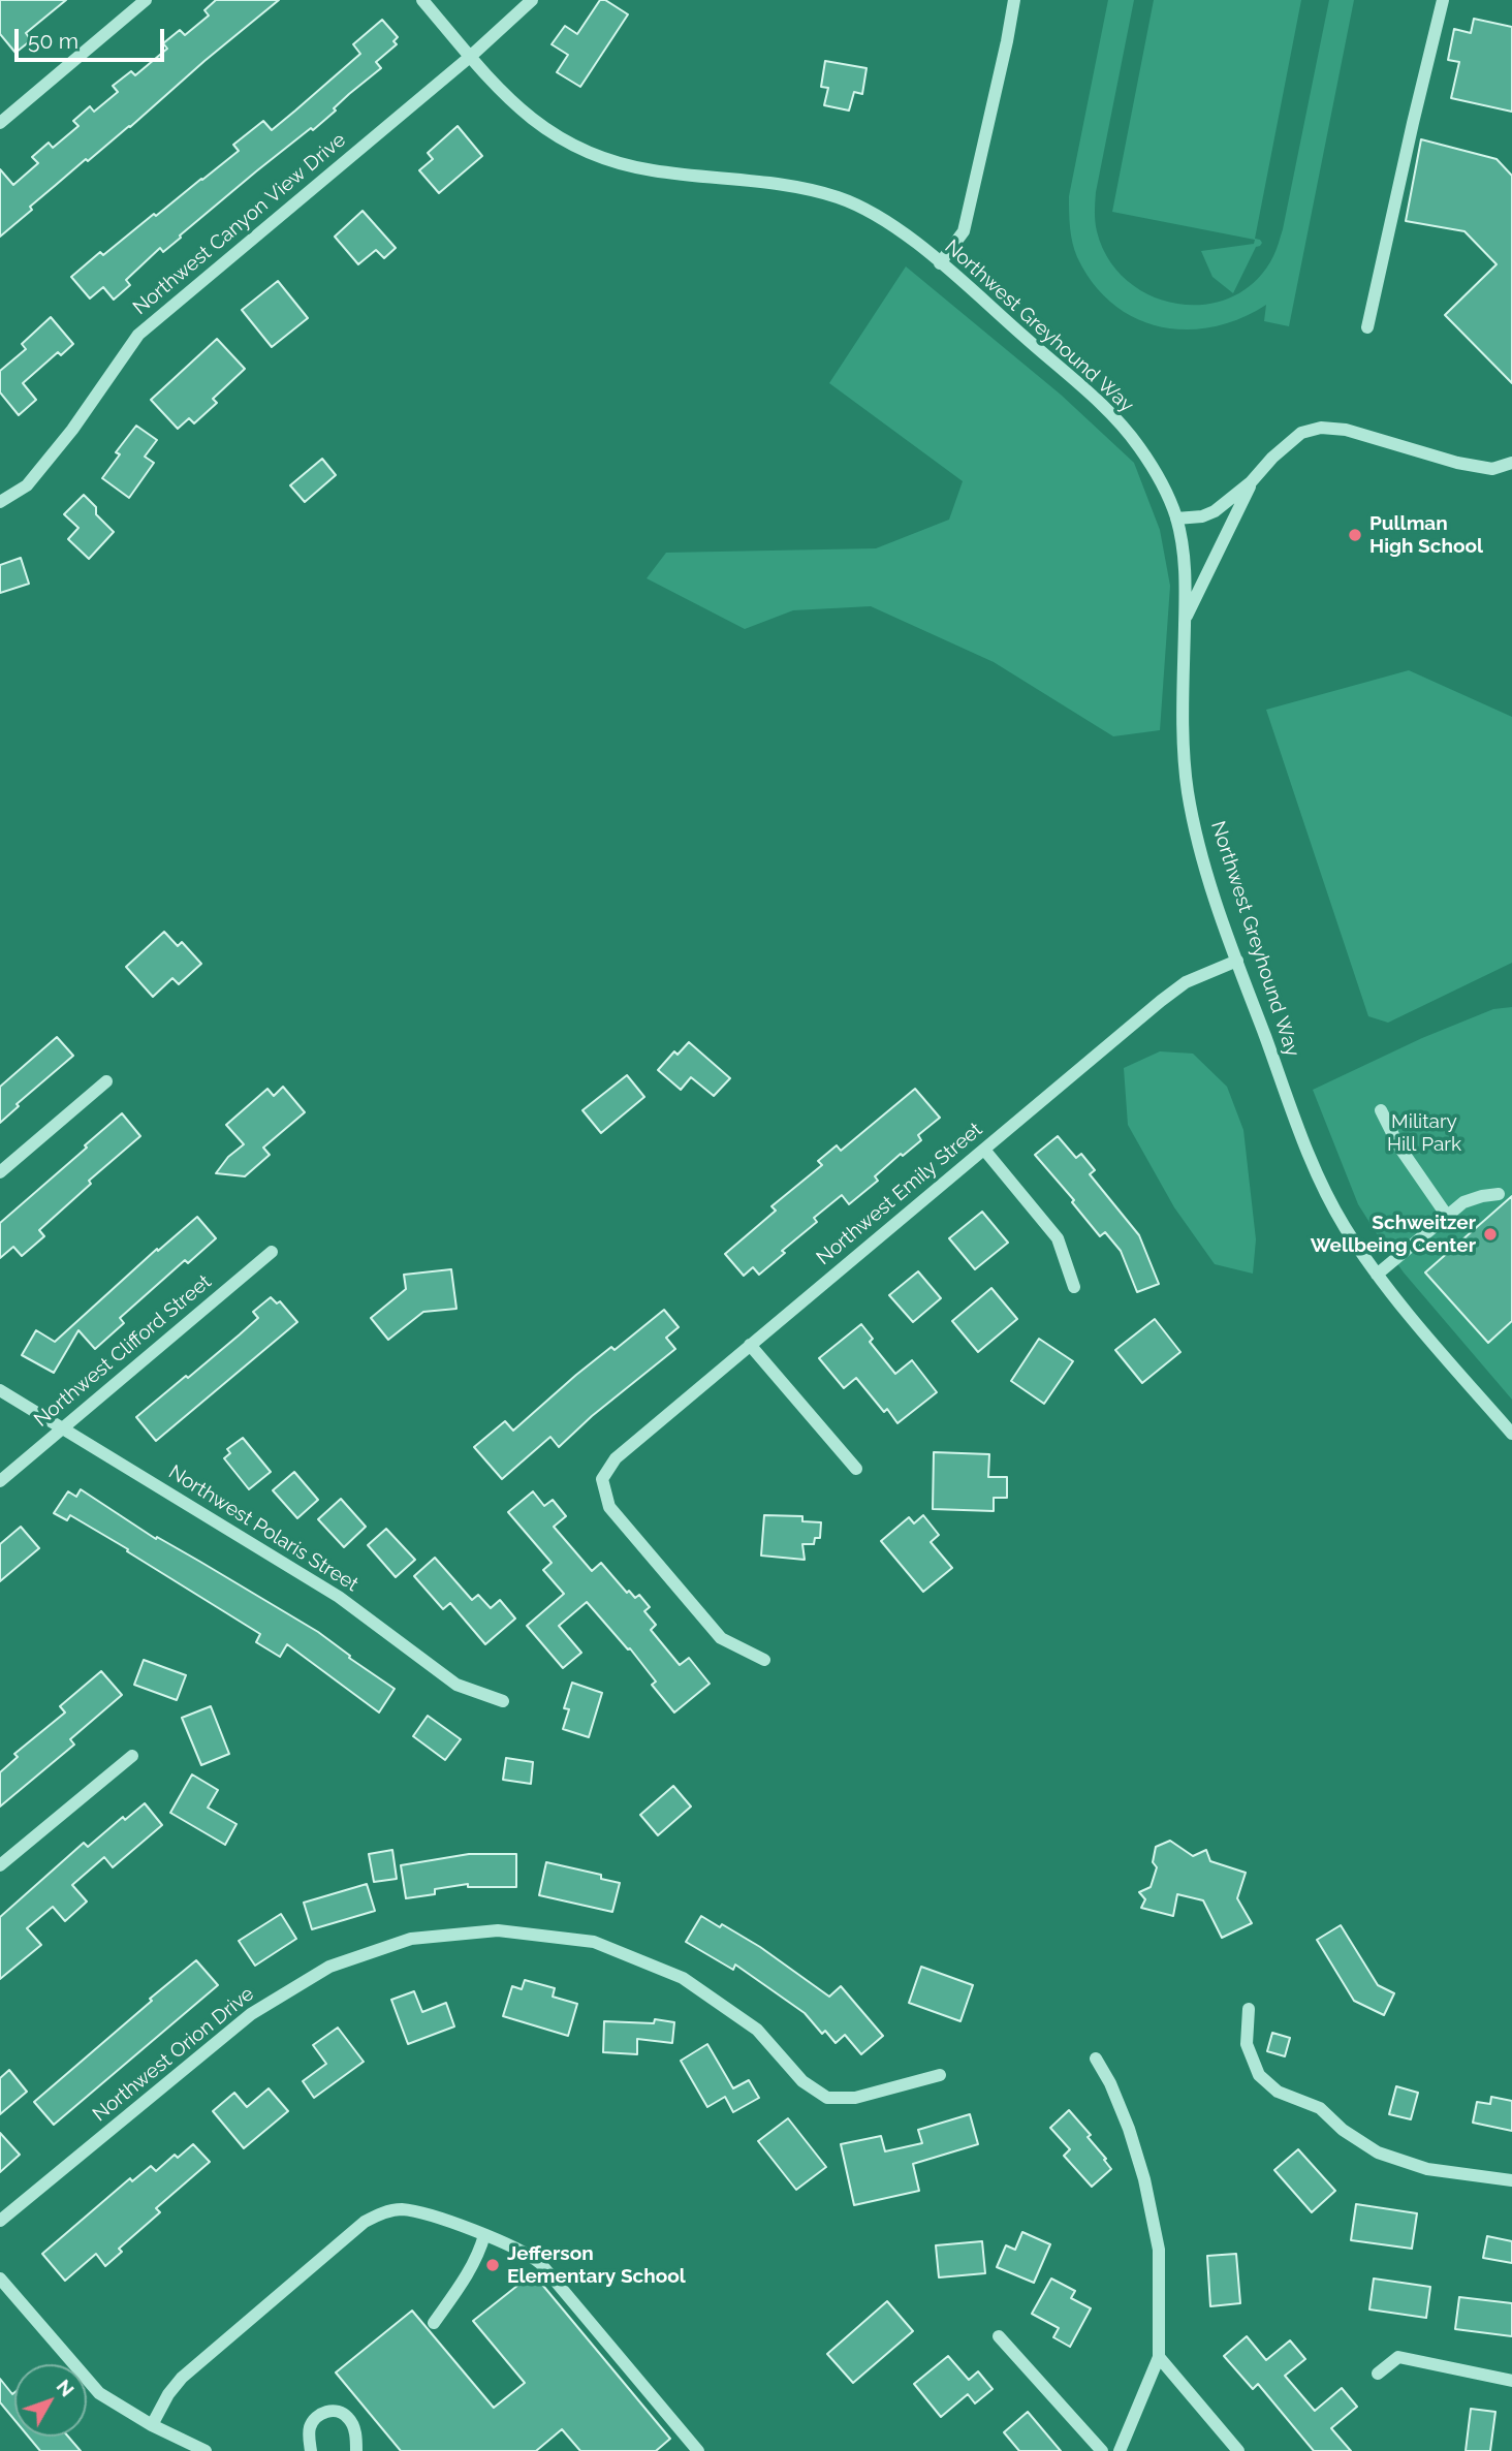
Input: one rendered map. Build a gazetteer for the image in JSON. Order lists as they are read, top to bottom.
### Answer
{
  "streets": {
    "street": [
      "Northwest Canyon View Drive",
      "Northwest Greyhound Way",
      "Northwest Emily Street",
      "Northwest Clifford Street",
      "Northwest Polaris Street",
      "Northwest Orion Drive"
    ]
  },
  "crossings": [
    ["Northwest Canyon View Drive", "Northwest Greyhound Way"],
    ["Northwest Greyhound Way", "Northwest Emily Street"],
    ["Northwest Clifford Street", "Northwest Polaris Street"]
  ],
  "parks": ["Military Hill Park"],
  "places": ["Pullman High School", "Schweitzer Wellbeing Center", "Jefferson Elementary School"],
  "scale_bar": "50 m",
  "north": "top right"
}
